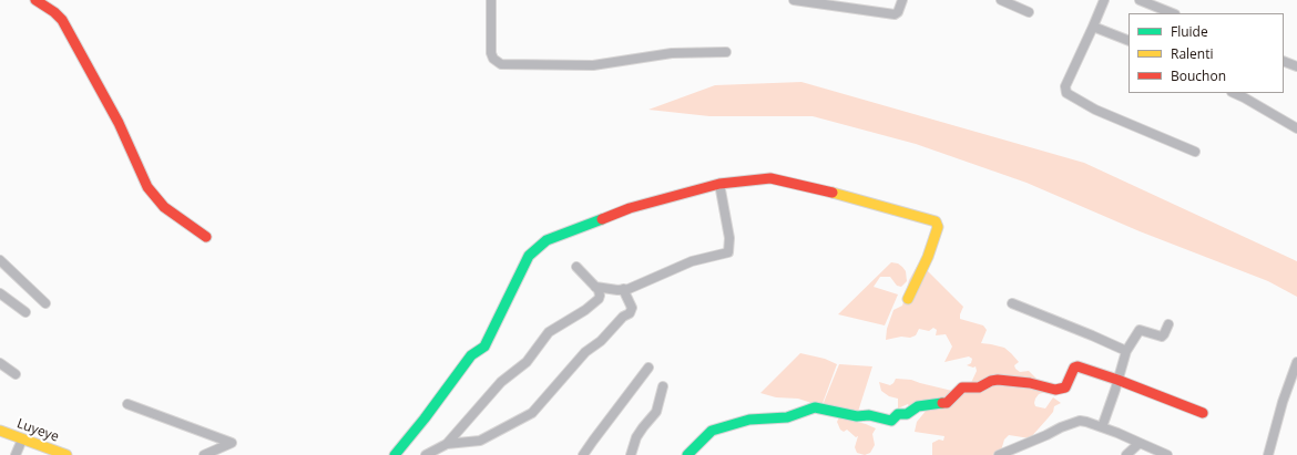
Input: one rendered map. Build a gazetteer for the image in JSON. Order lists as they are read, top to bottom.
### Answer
{
  "streets": {
    "street": ["Luyeye"]
  },
  "legend": ["Fluide", "Ralenti", "Bouchon"]
}
